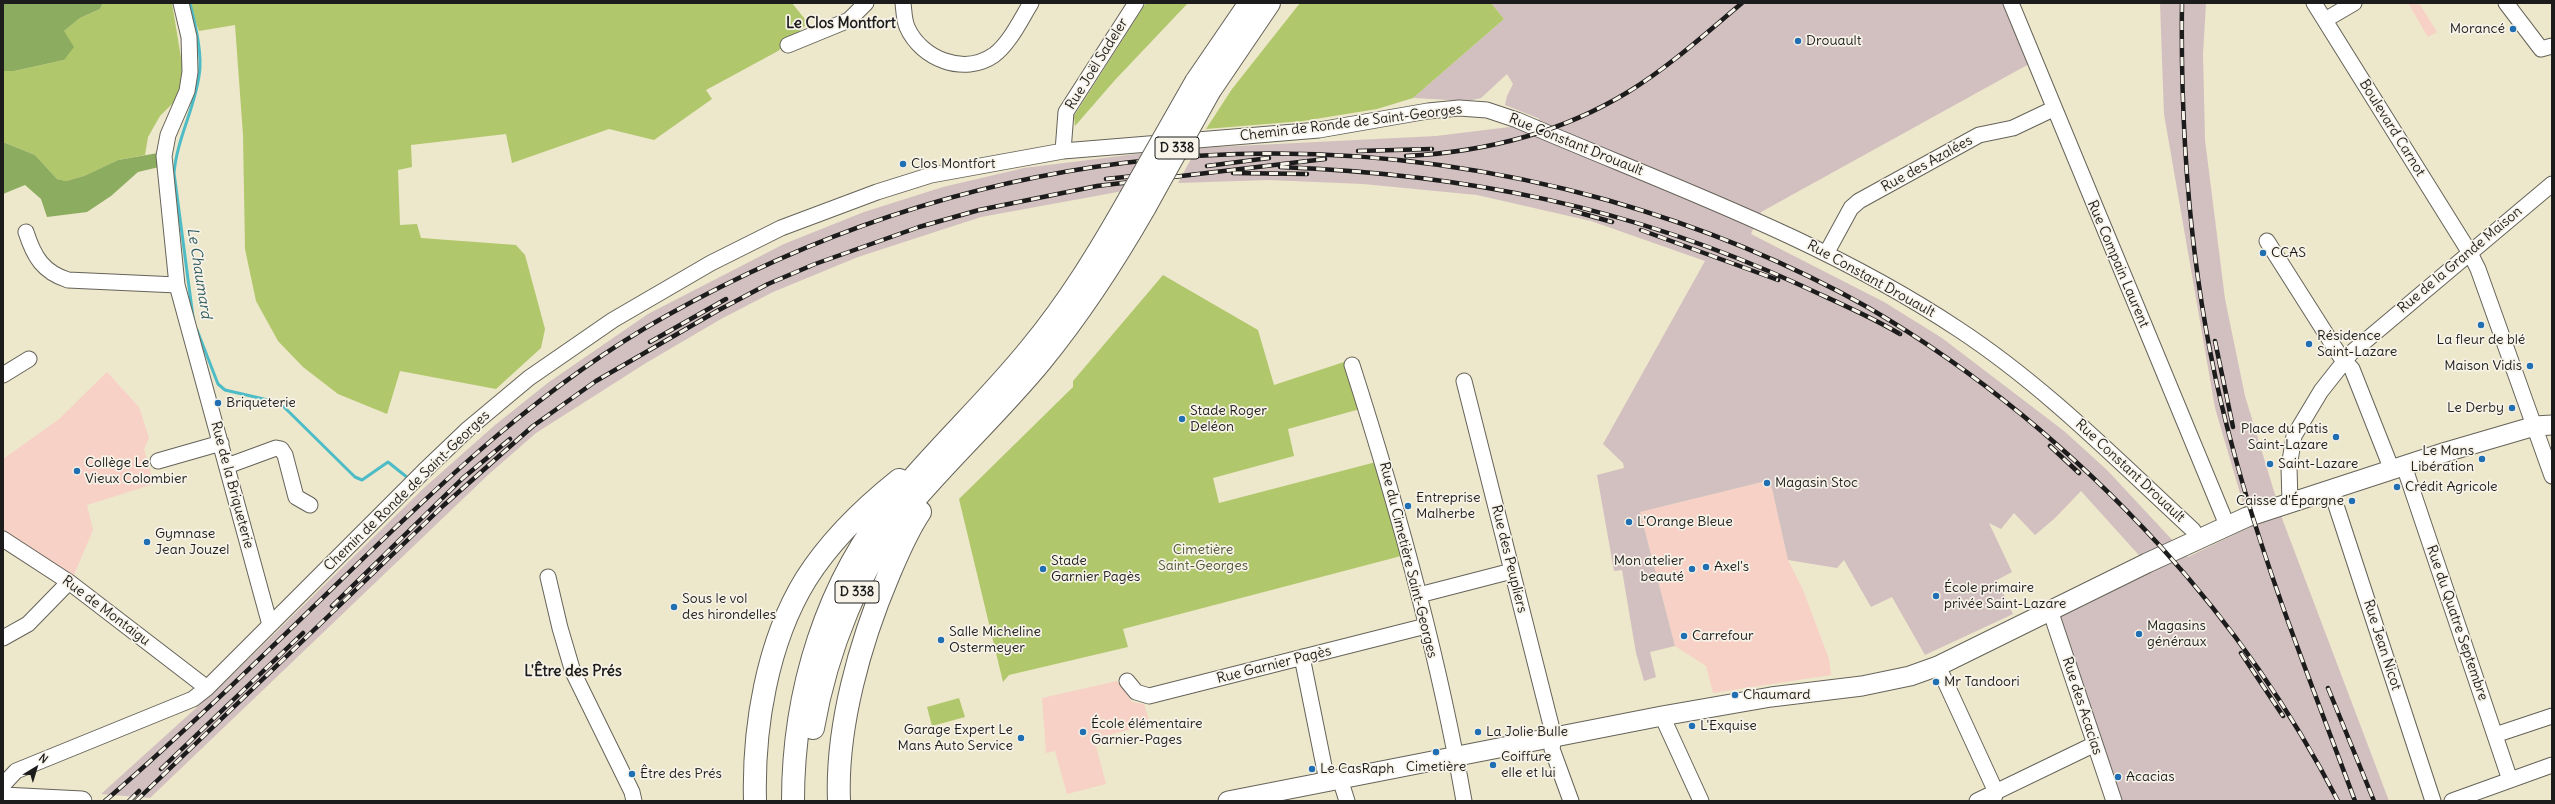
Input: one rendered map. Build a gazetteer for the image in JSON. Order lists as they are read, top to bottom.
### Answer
{
  "streets": {
    "highway": ["D 338"],
    "street": [
      "Rue Joël Sadeler",
      "Chemin de Ronde de Saint-Georges",
      "Boulevard Carnot",
      "Rue Constant Drouault",
      "Rue des Azalées",
      "Rue de la Grande Maison",
      "Rue Compain Laurent",
      "Rue de la Briqueterie",
      "Rue des Peupliers",
      "Rue du Cimetière Saint-Georges",
      "Rue de Montaigu",
      "Rue du Quatre Septembre",
      "Rue Jean Nicot",
      "Rue Garnier Pagès",
      "Rue des Acacias"
    ]
  },
  "crossings": [
    ["Rue Joël Sadeler", "Chemin de Ronde de Saint-Georges"],
    ["Chemin de Ronde de Saint-Georges", "Rue Constant Drouault"],
    ["Chemin de Ronde de Saint-Georges", "Rue de la Briqueterie"],
    ["Chemin de Ronde de Saint-Georges", "Rue de Montaigu"],
    ["Boulevard Carnot", "Rue de la Grande Maison"],
    ["Rue Constant Drouault", "Rue des Azalées"],
    ["Rue des Azalées", "Rue Compain Laurent"],
    ["Rue du Cimetière Saint-Georges", "Rue Garnier Pagès"]
  ],
  "districts": ["Le Clos Montfort", "L'Être des Prés"],
  "water": ["Le Chaumard"],
  "parks": ["Cimetière Saint-Georges"],
  "places": [
    "Morancé",
    "Drouault",
    "Clos Montfort",
    "CCAS",
    "La fleur de blé",
    "Résidence Saint-Lazare",
    "Maison Vidis",
    "Briqueterie",
    "Le Derby",
    "Stade Roger Deléon",
    "Place du Patis Saint-Lazare",
    "Le Mans Libération",
    "Saint-Lazare",
    "Collège Le Vieux Colombier",
    "Magasin Stoc",
    "Crédit Agricole",
    "Caisse d'Épargne",
    "Entreprise Malherbe",
    "L'Orange Bleue",
    "Gymnase Jean Jouzel",
    "Axel's",
    "Stade Garnier Pagès",
    "Mon atelier beauté",
    "École primaire privée Saint-Lazare",
    "Sous le vol des hirondelles",
    "Magasins généraux",
    "Carrefour",
    "Salle Micheline Ostermeyer",
    "Mr Tandoori",
    "Chaumard",
    "L'Exquise",
    "École élémentaire Garnier-Pages",
    "La Jolie Bulle",
    "Garage Expert Le Mans Auto Service",
    "Cimetière",
    "Coiffure elle et lui",
    "Le CasRaph",
    "Être des Prés",
    "Acacias"
  ],
  "north": "top right"
}
